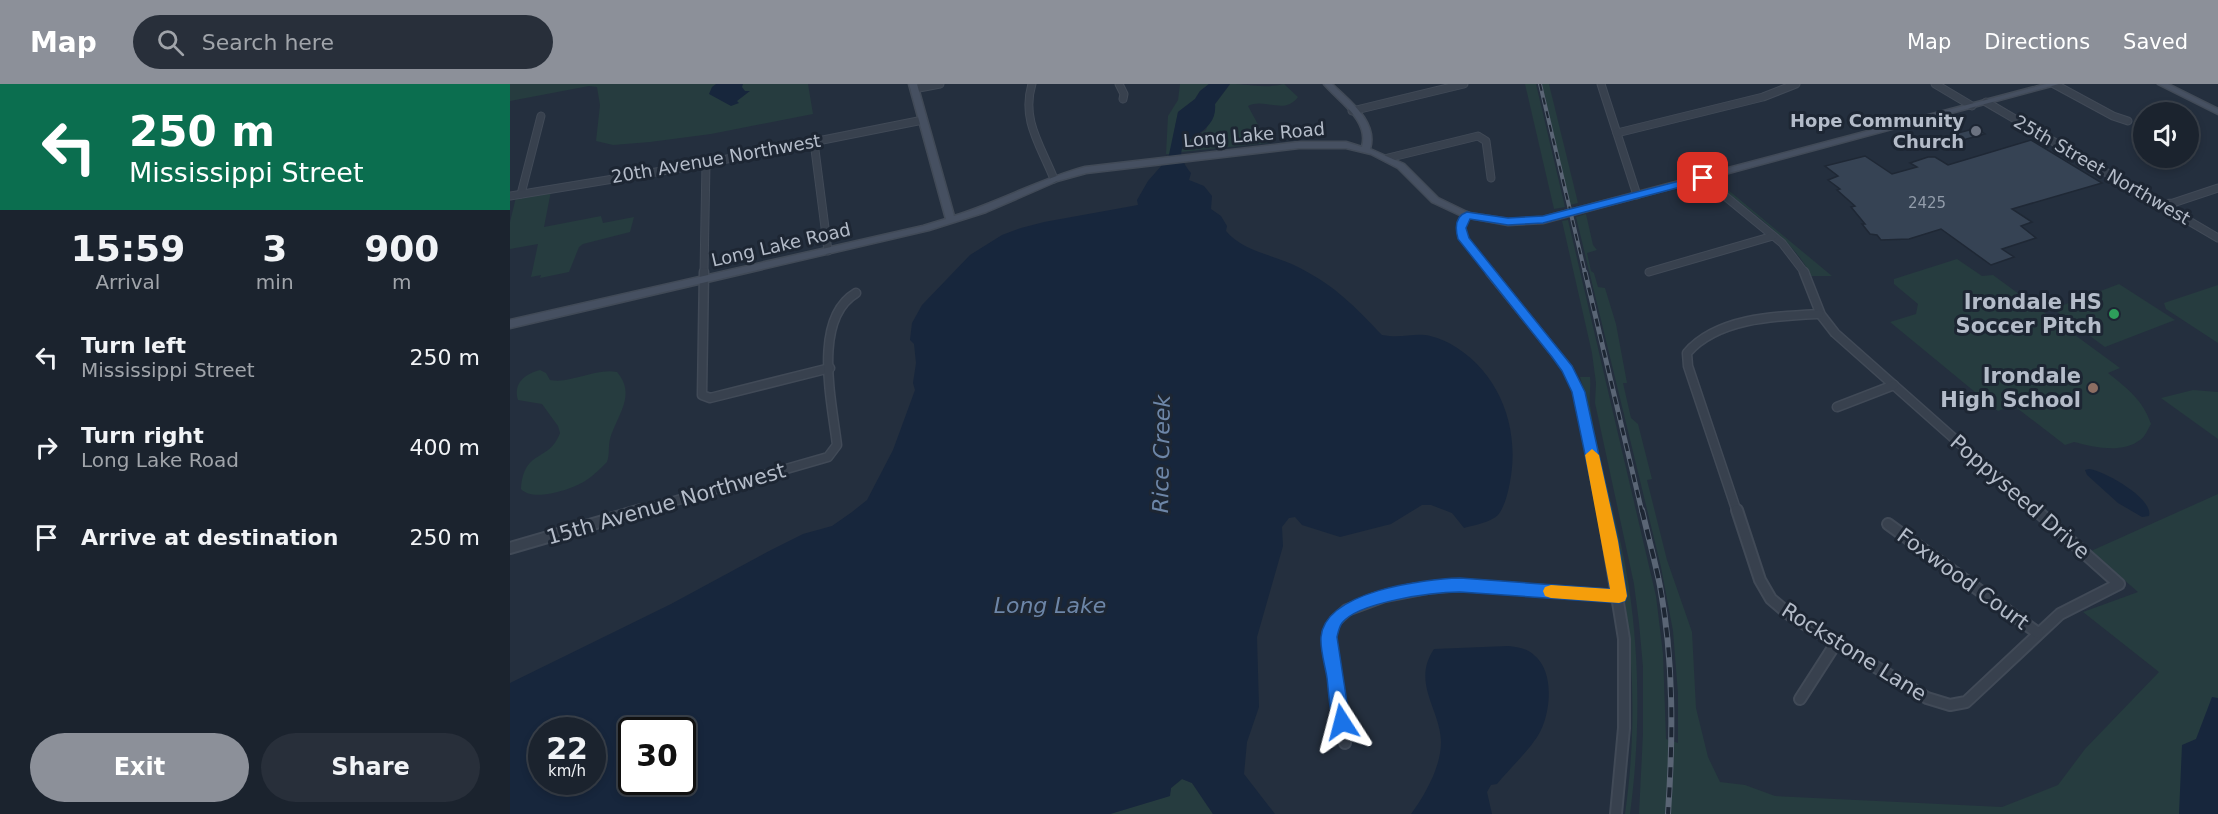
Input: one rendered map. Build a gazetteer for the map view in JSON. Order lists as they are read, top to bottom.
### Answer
{
  "streets": {
    "street": [
      "Long Lake Road",
      "20th Avenue Northwest",
      "25th Street Northwest",
      "Poppyseed Drive",
      "15th Avenue Northwest",
      "Foxwood Court",
      "Rockstone Lane"
    ]
  },
  "crossings": [
    ["Long Lake Road", "25th Street Northwest"],
    ["Long Lake Road", "Poppyseed Drive"],
    ["Poppyseed Drive", "Rockstone Lane"],
    ["Foxwood Court", "Rockstone Lane"]
  ],
  "water": ["Rice Creek", "Long Lake"],
  "places": ["Hope Community Church", "Irondale HS Soccer Pitch", "Irondale High School"],
  "house_numbers": ["2425"],
  "page": {
    "header": "Map",
    "search": "Search here",
    "nav": ["Map", "Directions", "Saved"],
    "turn": ["250 m", "Mississippi Street"],
    "eta": [
      "15:59",
      "Arrival",
      "3",
      "min",
      "900",
      "m"
    ],
    "list": [
      {
        "name": "Turn left",
        "note": "Mississippi Street",
        "value": "250 m"
      },
      {
        "name": "Turn right",
        "note": "Long Lake Road",
        "value": "400 m"
      },
      {
        "name": "Arrive at destination",
        "value": "250 m"
      }
    ],
    "speed": "22 km/h",
    "limit": "30",
    "buttons": ["Exit", "Share"]
  }
}
